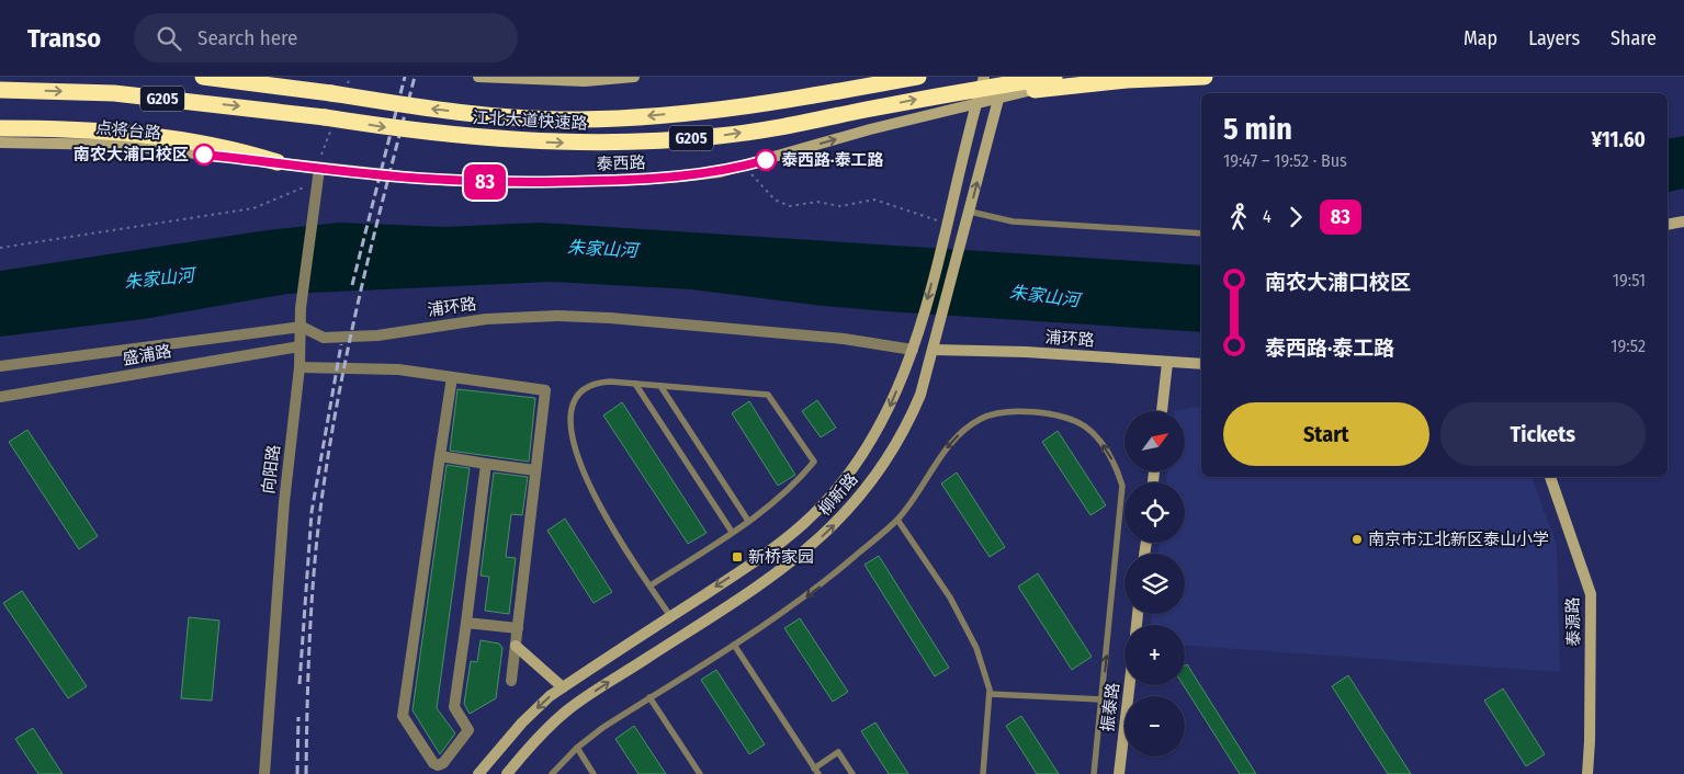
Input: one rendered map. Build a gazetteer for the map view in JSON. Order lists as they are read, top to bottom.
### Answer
{
  "streets": {
    "highway": ["G205", "江北大道快速路"],
    "main road": [
      "点将台路",
      "泰西路",
      "浦环路",
      "柳新路",
      "泰源路",
      "振泰路"
    ],
    "street": ["盛浦路", "向阳路"]
  },
  "crossings": [
    ["点将台路", "泰西路"],
    ["点将台路", "向阳路"],
    ["泰西路", "向阳路"],
    ["泰西路", "柳新路"],
    ["浦环路", "向阳路"],
    ["浦环路", "柳新路"],
    ["盛浦路", "向阳路"]
  ],
  "water": ["朱家山河"],
  "places": {
    "other": ["南农大浦口校区", "泰西路·泰工路", "南京市江北新区泰山小学"],
    "transit": ["新桥家园"]
  },
  "lines": ["bus line 83"],
  "north": "top right",
  "page": {
    "header": "Transo",
    "search": "Search here",
    "nav": ["Map", "Layers", "Share"],
    "on_map": "83",
    "heading": ["5 min", "19:47 – 19:52 · Bus", "¥11.60"],
    "legs": ["4", "83"],
    "list": [
      {
        "name": "南农大浦口校区",
        "value": "19:51"
      },
      {
        "name": "泰西路·泰工路",
        "value": "19:52"
      }
    ],
    "buttons": ["Start", "Tickets"],
    "map_buttons": ["+", "−"]
  }
}
